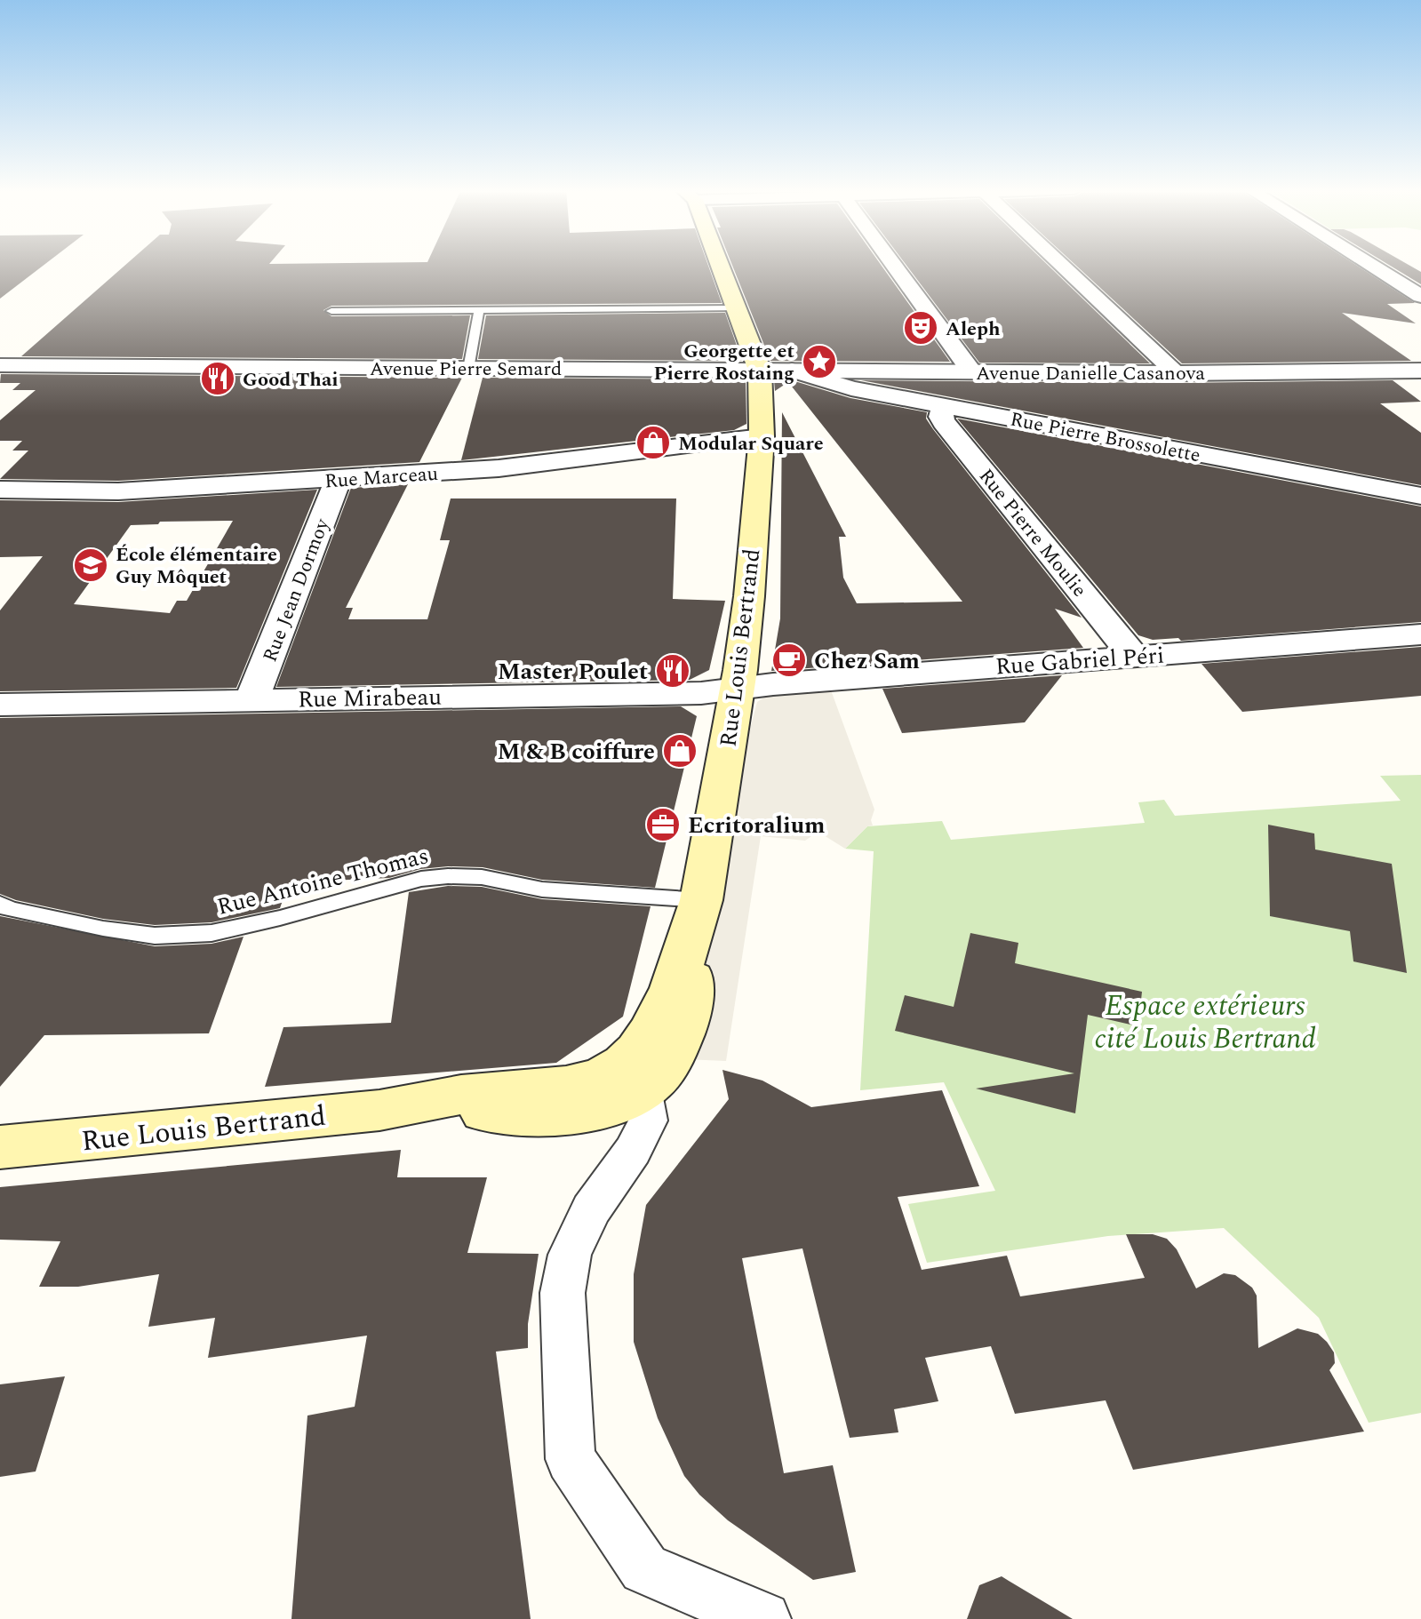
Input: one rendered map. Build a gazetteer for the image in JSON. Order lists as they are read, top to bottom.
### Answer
{
  "streets": {
    "main road": ["Rue Louis Bertrand"],
    "street": [
      "Avenue Pierre Semard",
      "Avenue Danielle Casanova",
      "Rue Pierre Brossolette",
      "Rue Marceau",
      "Rue Pierre Moulie",
      "Rue Jean Dormoy",
      "Rue Gabriel Péri",
      "Rue Mirabeau"
    ],
    "lane": ["Rue Antoine Thomas"]
  },
  "crossings": [
    ["Avenue Pierre Semard", "Avenue Danielle Casanova"],
    ["Avenue Pierre Semard", "Rue Pierre Brossolette"],
    ["Avenue Pierre Semard", "Rue Louis Bertrand"],
    ["Avenue Danielle Casanova", "Rue Pierre Brossolette"],
    ["Avenue Danielle Casanova", "Rue Louis Bertrand"],
    ["Rue Pierre Brossolette", "Rue Pierre Moulie"],
    ["Rue Pierre Brossolette", "Rue Louis Bertrand"],
    ["Rue Marceau", "Rue Jean Dormoy"],
    ["Rue Marceau", "Rue Louis Bertrand"],
    ["Rue Pierre Moulie", "Rue Gabriel Péri"],
    ["Rue Jean Dormoy", "Rue Mirabeau"],
    ["Rue Louis Bertrand", "Rue Gabriel Péri"],
    ["Rue Louis Bertrand", "Rue Mirabeau"],
    ["Rue Louis Bertrand", "Rue Antoine Thomas"],
    ["Rue Gabriel Péri", "Rue Mirabeau"]
  ],
  "parks": ["Espace extérieurs cité Louis Bertrand"],
  "places": {
    "theatre": ["Aleph"],
    "place": ["Georgette et Pierre Rostaing"],
    "restaurant": ["Good Thai", "Master Poulet"],
    "shop": ["Modular Square", "M & B coiffure"],
    "school or university": ["École élémentaire Guy Môquet"],
    "cafe": ["Chez Sam"],
    "office": ["Ecritoralium"]
  }
}
